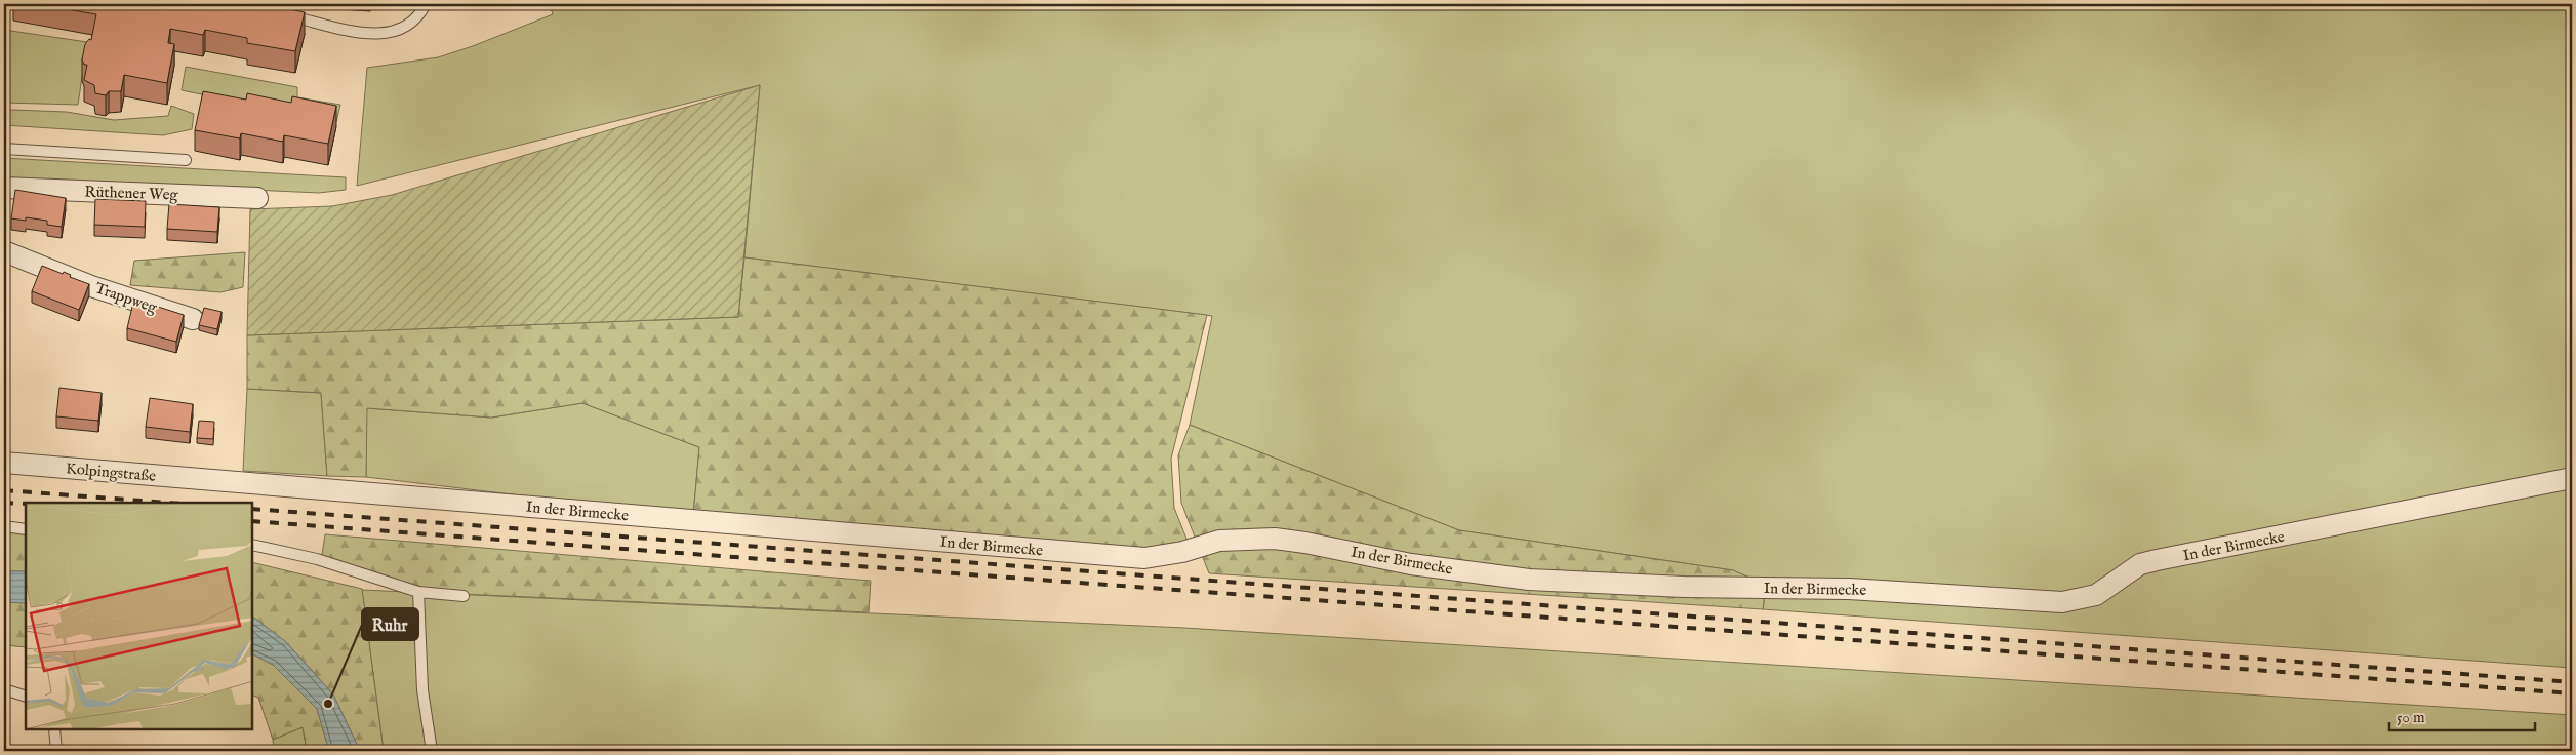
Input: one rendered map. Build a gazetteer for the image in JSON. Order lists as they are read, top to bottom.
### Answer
{
  "streets": {
    "street": [
      "Rüthener Weg",
      "Trappweg",
      "Kolpingstraße",
      "In der Birmecke"
    ]
  },
  "crossings": [
    ["Kolpingstraße", "In der Birmecke"]
  ],
  "places": ["Ruhr"],
  "scale_bar": "50 m"
}
